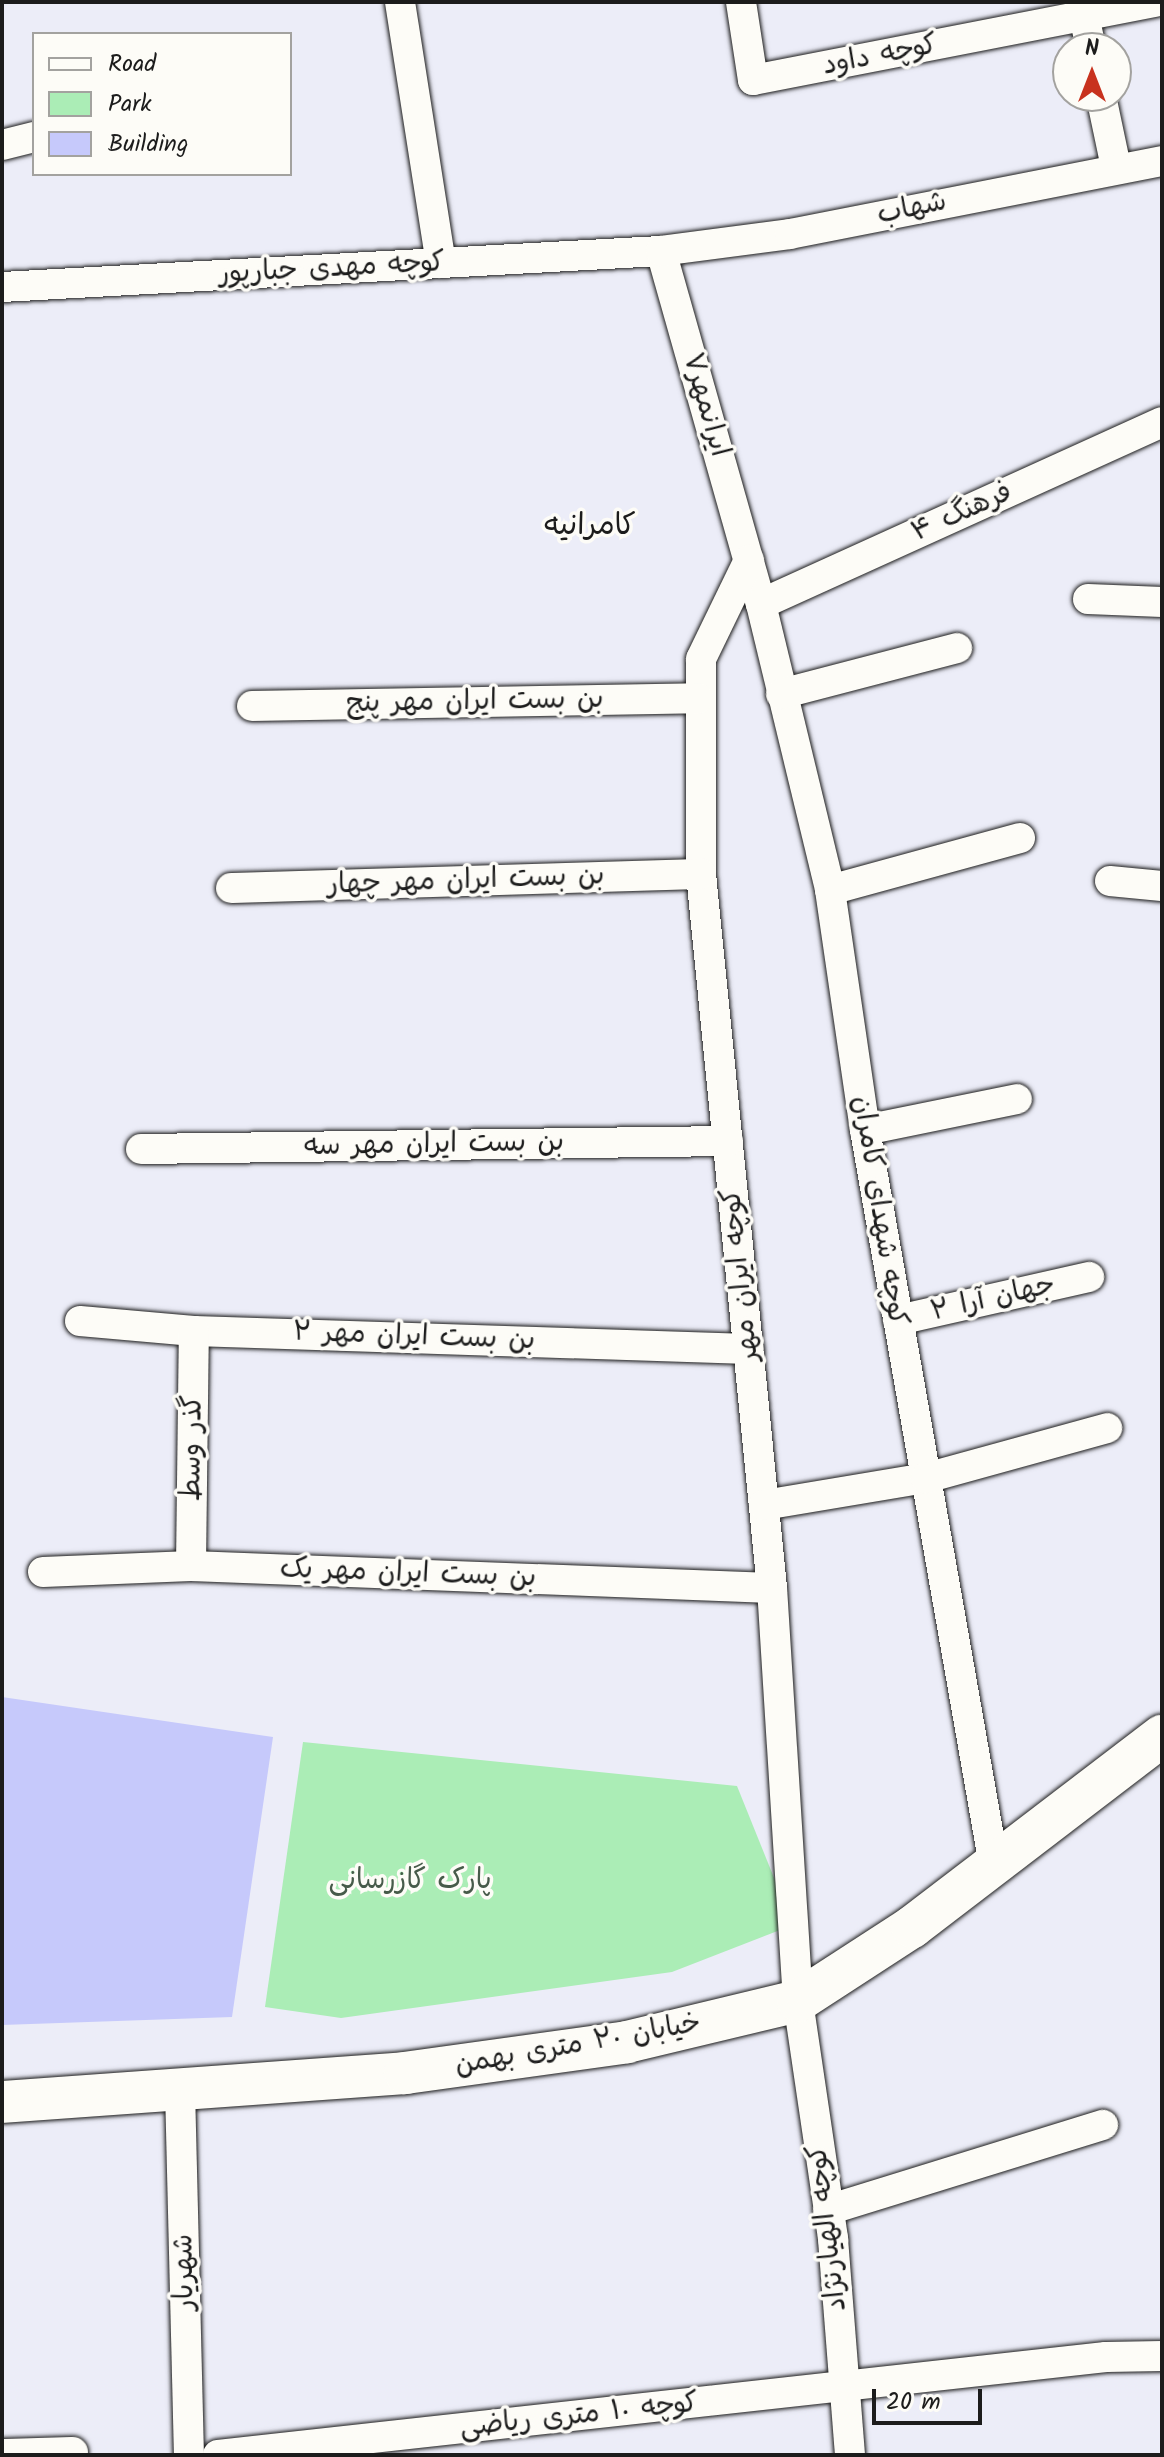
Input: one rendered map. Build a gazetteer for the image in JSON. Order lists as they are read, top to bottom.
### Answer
{
  "streets": {
    "street": [
      "کوچه داود",
      "شهاب",
      "کوچه مهدی جبارپور",
      "ایرانمهر۷",
      "فرهنگ ۴",
      "بن بست ایران مهر پنج",
      "بن بست ایران مهر چهار",
      "بن بست ایران مهر سه",
      "کوچه شهدای کامران",
      "کوچه ایران مهر",
      "جهان آرا ۲",
      "۲ بن بست ایران مهر",
      "گذر وسط",
      "بن بست ایران مهر یک",
      "خیابان ۲۰ متری بهمن",
      "کوچه الهیارنژاد",
      "شهریار",
      "کوچه ۱۰ متری ریاضی"
    ]
  },
  "crossings": [
    ["شهاب", "کوچه مهدی جبارپور"],
    ["شهاب", "ایرانمهر۷"],
    ["کوچه مهدی جبارپور", "ایرانمهر۷"],
    ["ایرانمهر۷", "کوچه شهدای کامران"],
    ["ایرانمهر۷", "کوچه ایران مهر"],
    ["فرهنگ ۴", "کوچه شهدای کامران"],
    ["بن بست ایران مهر پنج", "کوچه ایران مهر"],
    ["بن بست ایران مهر چهار", "کوچه ایران مهر"],
    ["بن بست ایران مهر سه", "کوچه ایران مهر"],
    ["کوچه شهدای کامران", "کوچه ایران مهر"],
    ["کوچه شهدای کامران", "جهان آرا ۲"],
    ["کوچه شهدای کامران", "خیابان ۲۰ متری بهمن"],
    ["کوچه ایران مهر", "۲ بن بست ایران مهر"],
    ["کوچه ایران مهر", "بن بست ایران مهر یک"],
    ["کوچه ایران مهر", "خیابان ۲۰ متری بهمن"],
    ["کوچه ایران مهر", "کوچه الهیارنژاد"],
    ["۲ بن بست ایران مهر", "گذر وسط"],
    ["گذر وسط", "بن بست ایران مهر یک"],
    ["خیابان ۲۰ متری بهمن", "کوچه الهیارنژاد"],
    ["خیابان ۲۰ متری بهمن", "شهریار"],
    ["کوچه الهیارنژاد", "کوچه ۱۰ متری ریاضی"]
  ],
  "districts": ["کامرانیه"],
  "parks": ["پارک گازرسانی"],
  "legend": ["Road", "Park", "Building"],
  "scale_bar": "20 m",
  "north": "top"
}
